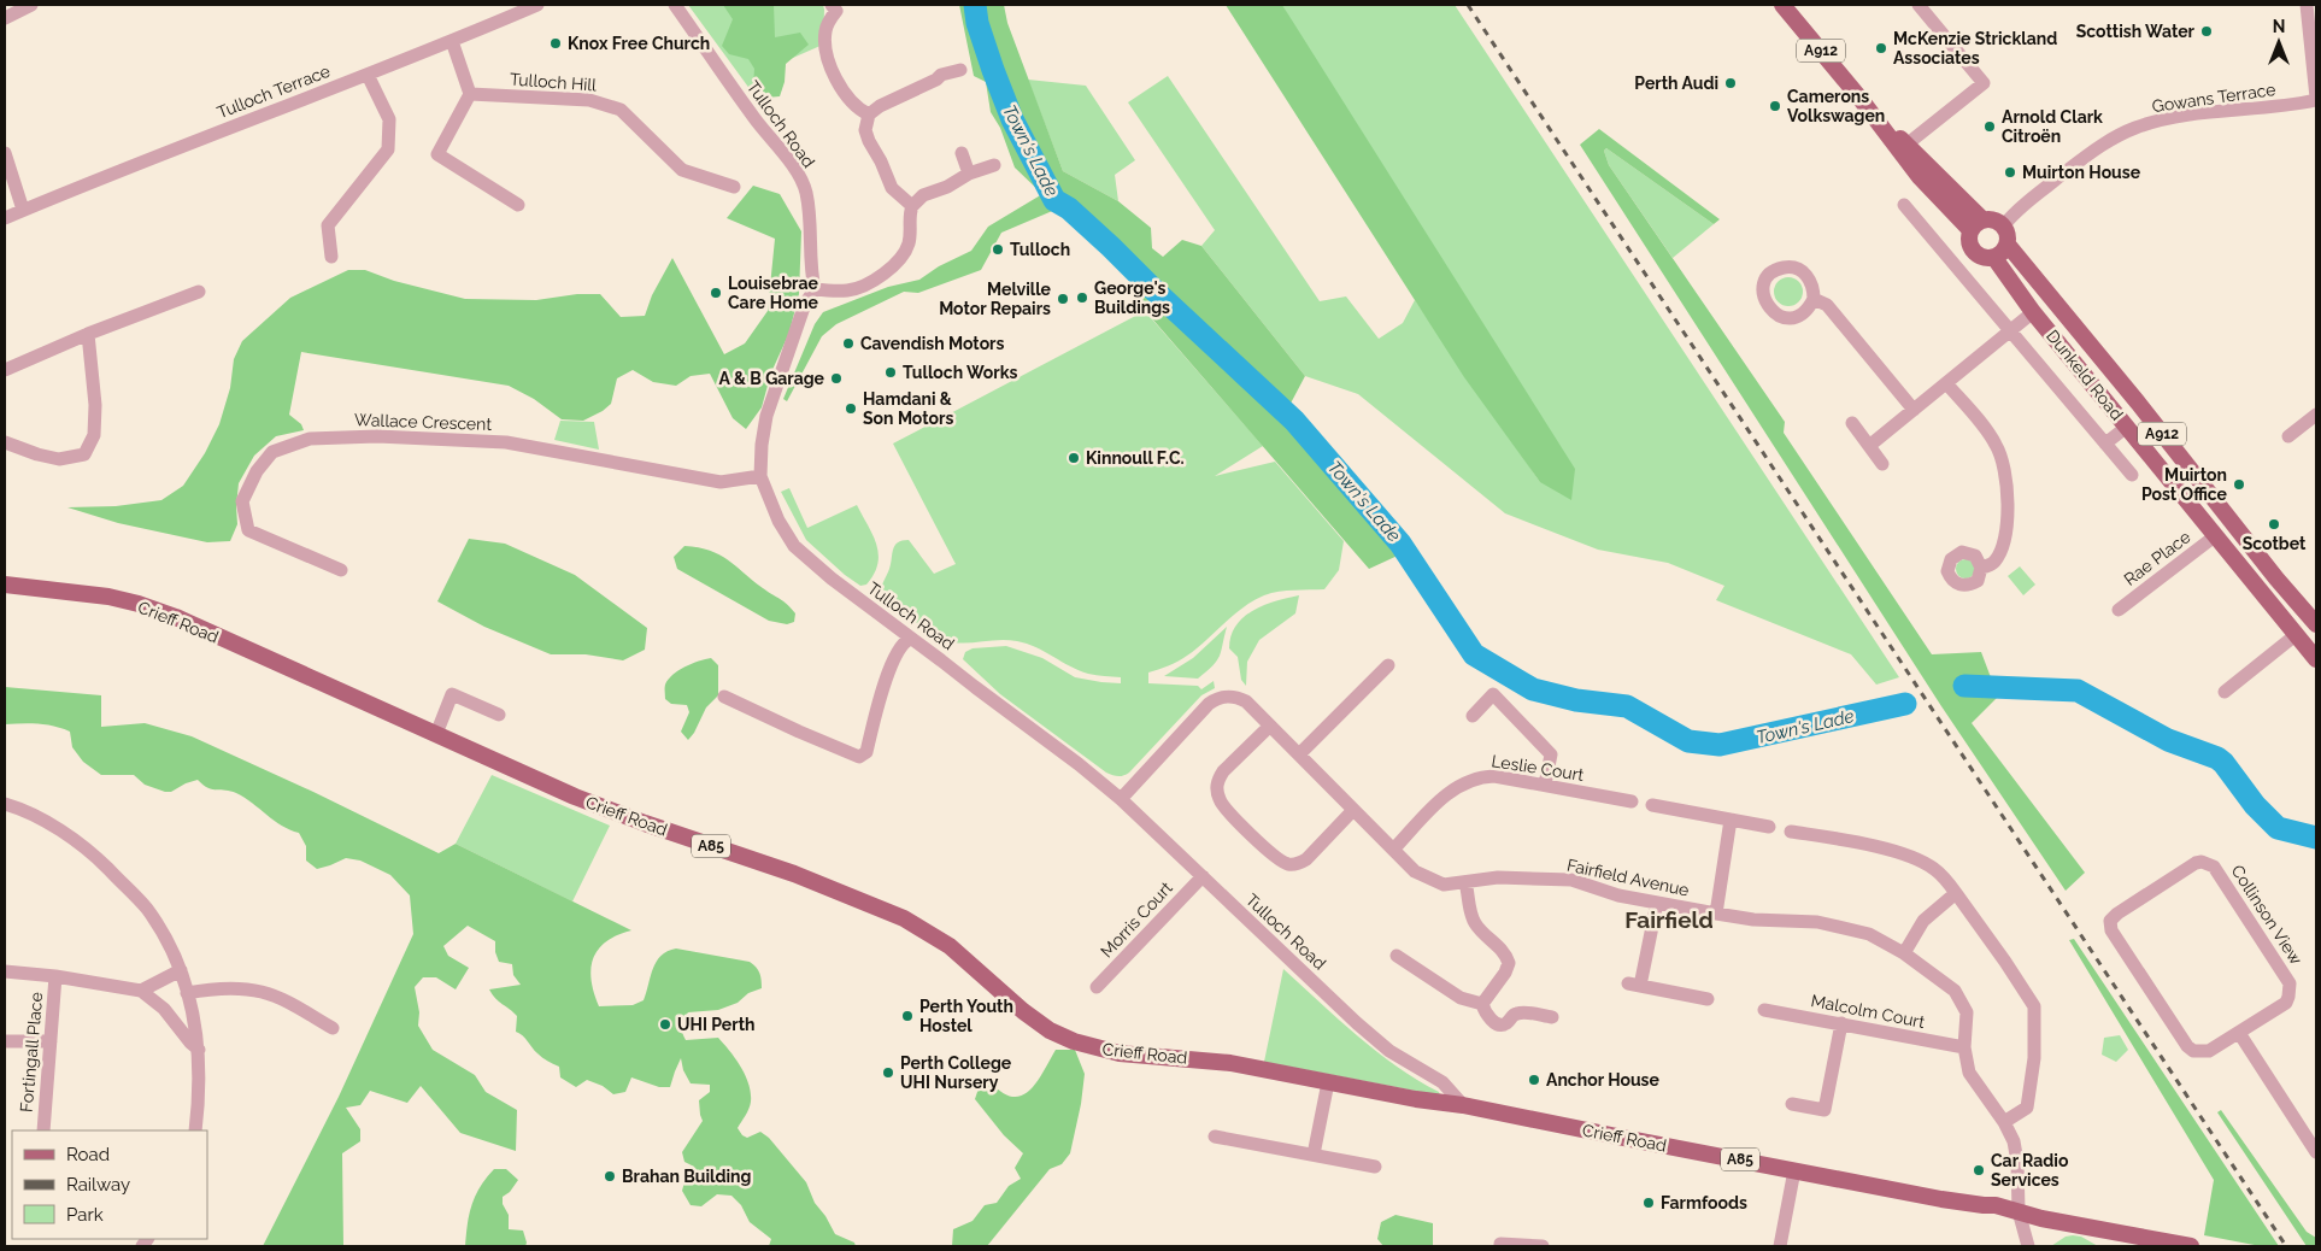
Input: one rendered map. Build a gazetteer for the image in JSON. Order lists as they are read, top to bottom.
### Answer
{
  "streets": {
    "main road": [
      "A912",
      "Dunkeld Road",
      "Crieff Road",
      "A85"
    ],
    "street": [
      "Tulloch Hill",
      "Tulloch Terrace",
      "Gowans Terrace",
      "Tulloch Road",
      "Wallace Crescent",
      "Rae Place",
      "Leslie Court",
      "Fairfield Avenue",
      "Collinson View",
      "Morris Court",
      "Malcolm Court",
      "Fortingall Place"
    ]
  },
  "crossings": [
    ["A912", "Gowans Terrace"],
    ["A912", "Dunkeld Road"],
    ["Gowans Terrace", "Dunkeld Road"],
    ["Tulloch Road", "Wallace Crescent"],
    ["Tulloch Road", "Crieff Road"],
    ["Tulloch Road", "Fairfield Avenue"],
    ["Tulloch Road", "Morris Court"],
    ["Dunkeld Road", "Rae Place"],
    ["Crieff Road", "Fairfield Avenue"],
    ["Leslie Court", "Fairfield Avenue"],
    ["Fairfield Avenue", "Malcolm Court"]
  ],
  "districts": ["Fairfield"],
  "water": ["Town's Lade"],
  "places": [
    "Scottish Water",
    "Knox Free Church",
    "McKenzie Strickland Associates",
    "Perth Audi",
    "Camerons Volkswagen",
    "Arnold Clark Citroën",
    "Muirton House",
    "Tulloch",
    "Louisebrae Care Home",
    "George's Buildings",
    "Melville Motor Repairs",
    "Cavendish Motors",
    "Tulloch Works",
    "A & B Garage",
    "Hamdani & Son Motors",
    "Kinnoull F.C.",
    "Muirton Post Office",
    "Scotbet",
    "Perth Youth Hostel",
    "UHI Perth",
    "Perth College UHI Nursery",
    "Anchor House",
    "Car Radio Services",
    "Brahan Building",
    "Farmfoods"
  ],
  "legend": ["Road", "Railway", "Park"],
  "north": "top"
}
